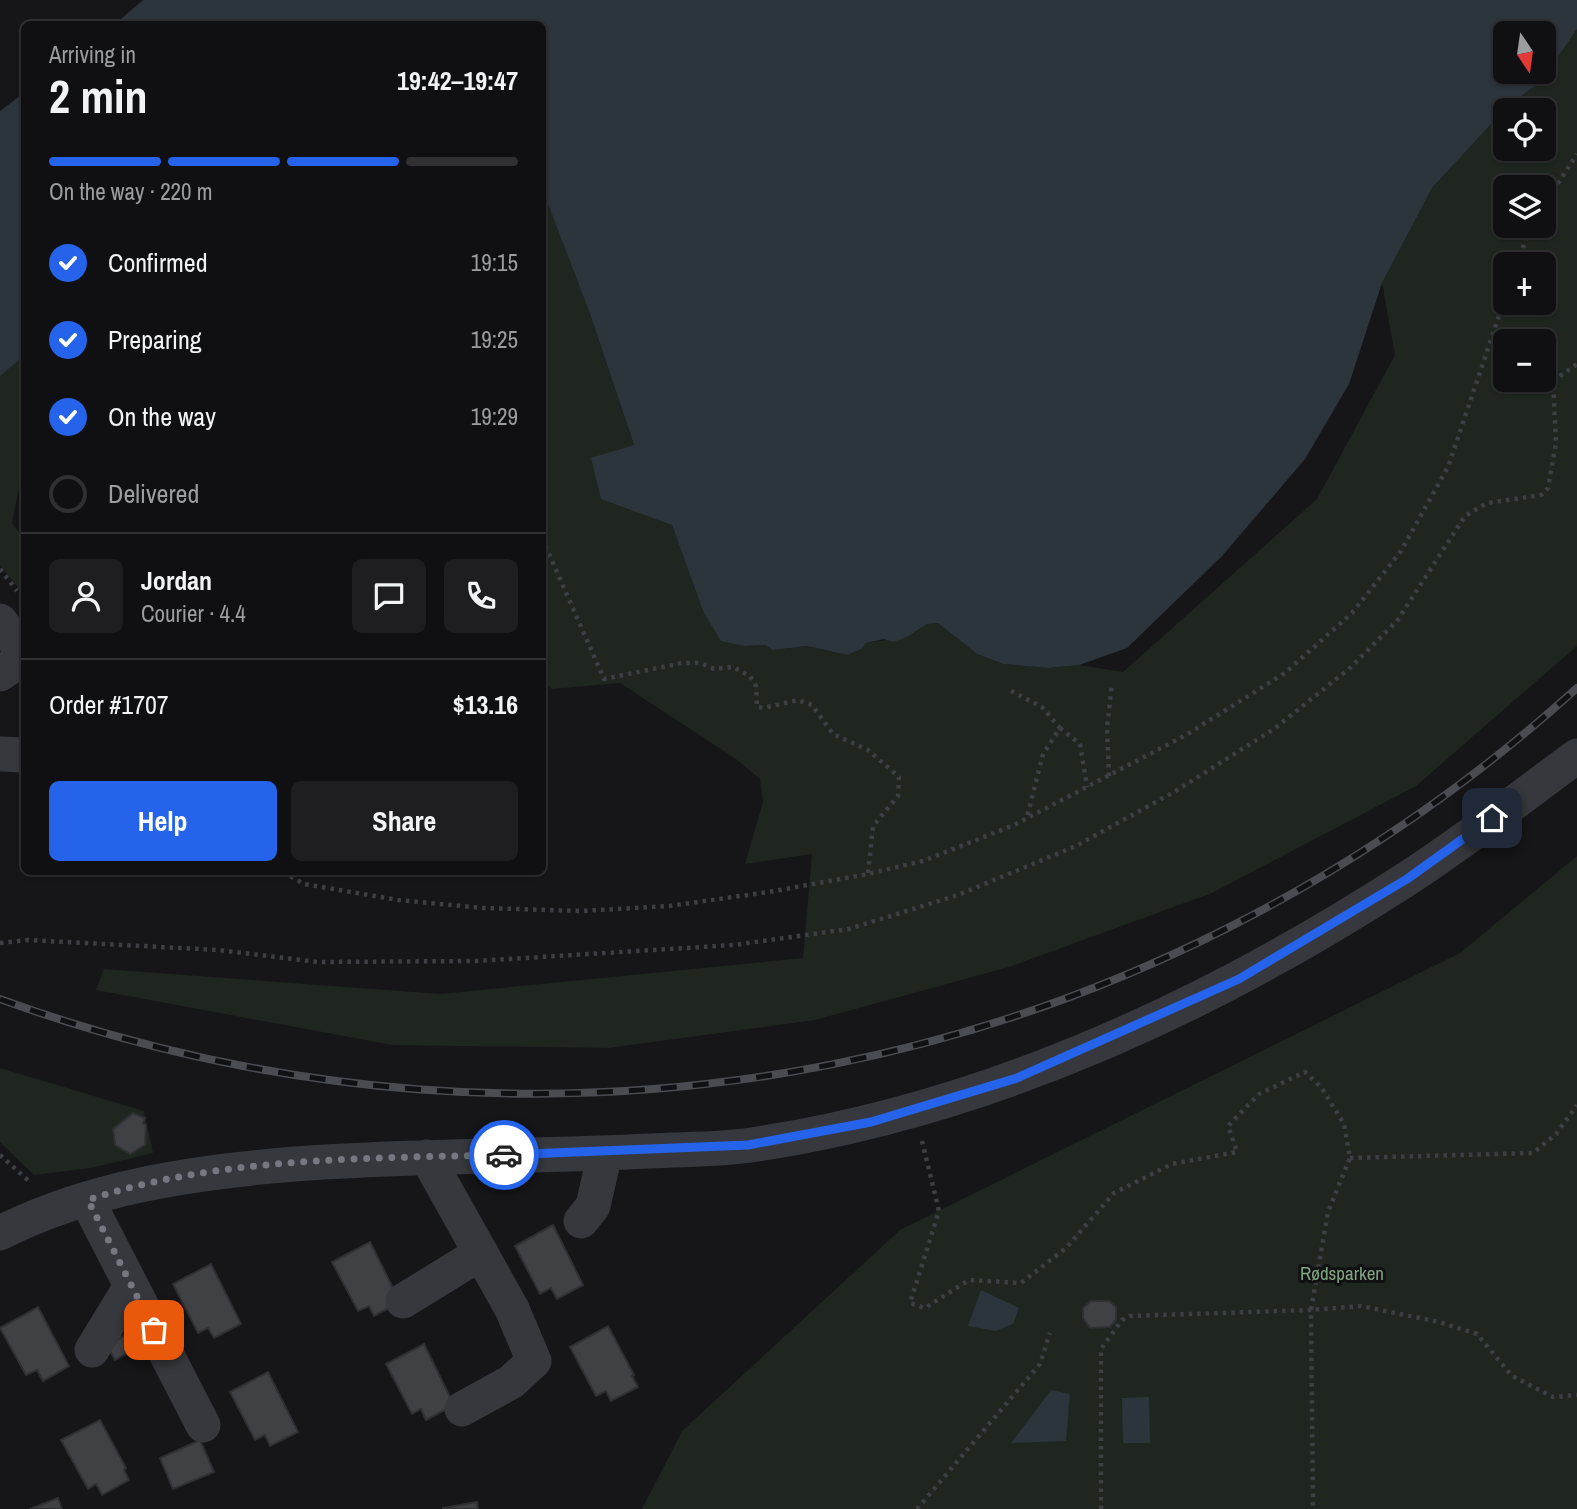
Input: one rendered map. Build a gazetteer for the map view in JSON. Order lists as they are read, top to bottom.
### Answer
{
  "parks": ["Rødsparken"],
  "north": "bottom",
  "page": {
    "map_buttons": ["+", "−"],
    "heading": ["2 min", "Arriving in", "19:42–19:47"],
    "panel": [
      "Jordan",
      "Courier · 4.4",
      "Order #1707",
      "$13.16"
    ],
    "bar": "On the way · 220 m",
    "list": [
      ["Confirmed", "19:15"],
      ["Preparing", "19:25"],
      ["On the way", "19:29"],
      "Delivered"
    ],
    "buttons": ["Help", "Share"]
  }
}
